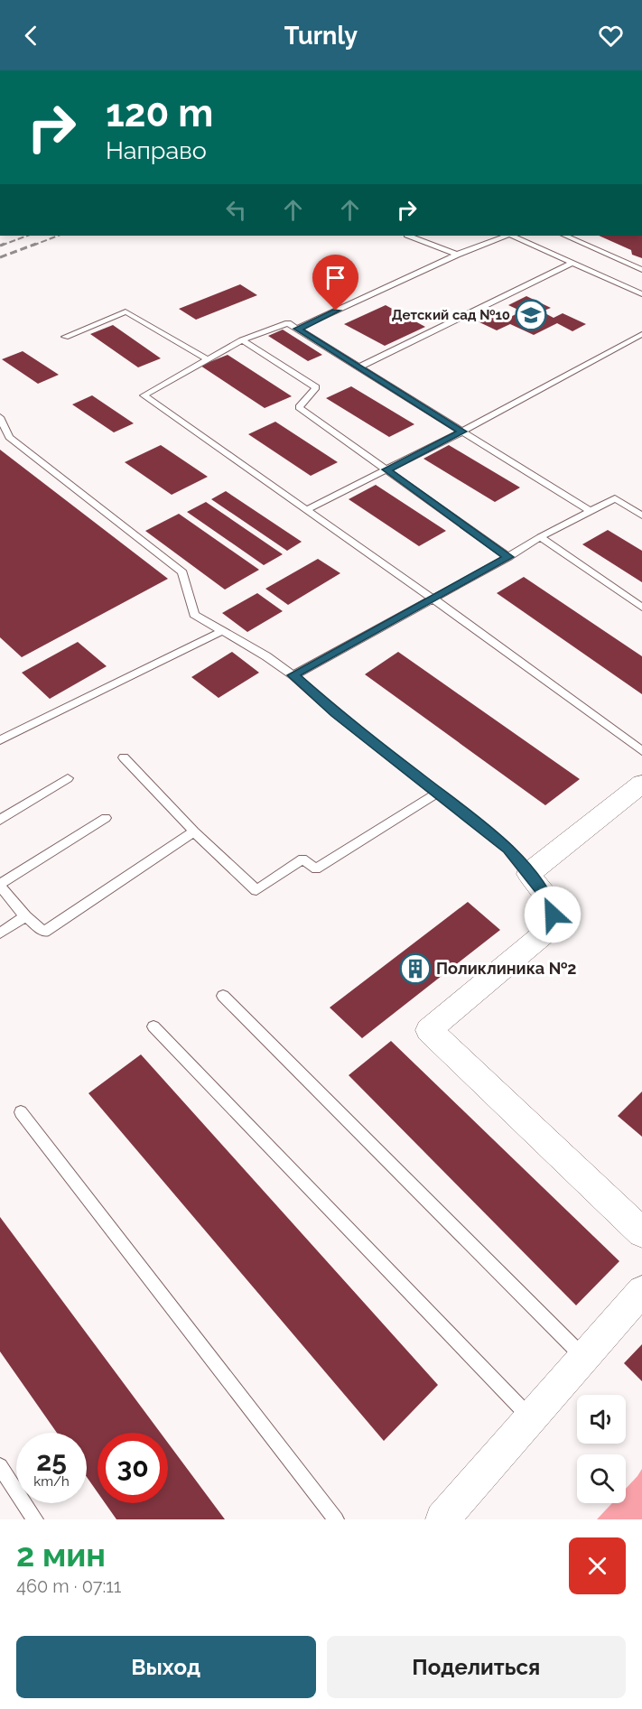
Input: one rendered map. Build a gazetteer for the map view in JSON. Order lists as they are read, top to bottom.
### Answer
{
  "places": {
    "school or university": ["Детский сад №10"],
    "building": ["Поликлиника №2"]
  },
  "page": {
    "header": "Turnly",
    "turn": ["120 m", "Направо"],
    "speed": "25 km/h",
    "limit": "30",
    "heading": ["2 мин", "460 m · 07:11"],
    "buttons": ["Выход", "Поделиться"]
  }
}
